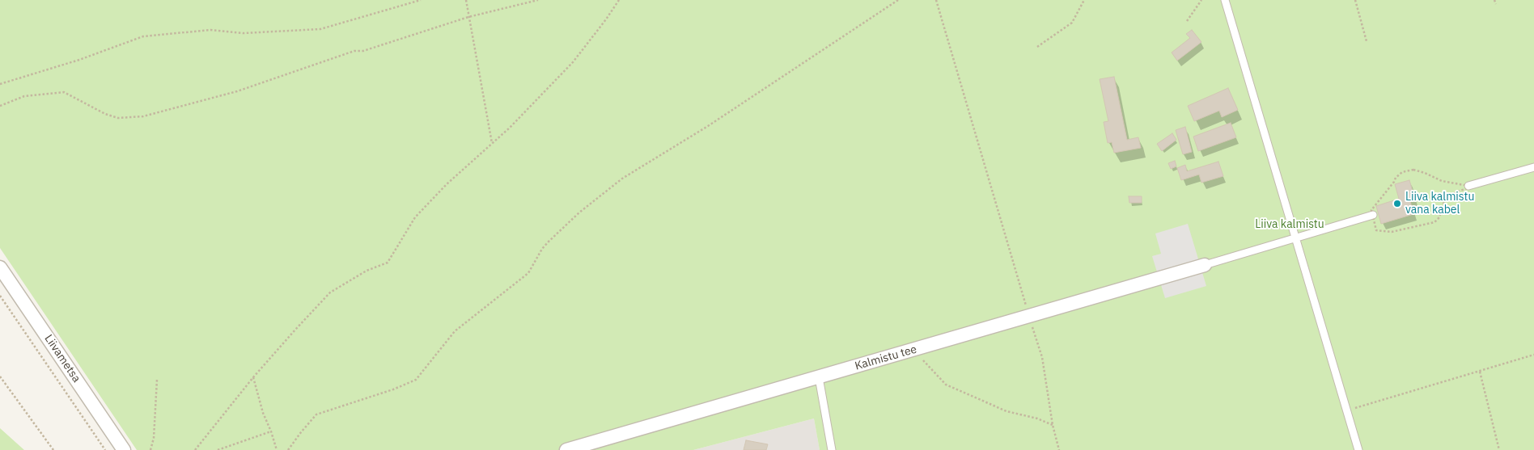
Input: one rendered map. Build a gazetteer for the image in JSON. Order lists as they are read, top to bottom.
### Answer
{
  "streets": {
    "street": ["Kalmistu tee", "Liivametsa"]
  },
  "parks": ["Liiva kalmistu"],
  "places": ["Liiva kalmistu vana kabel"]
}
